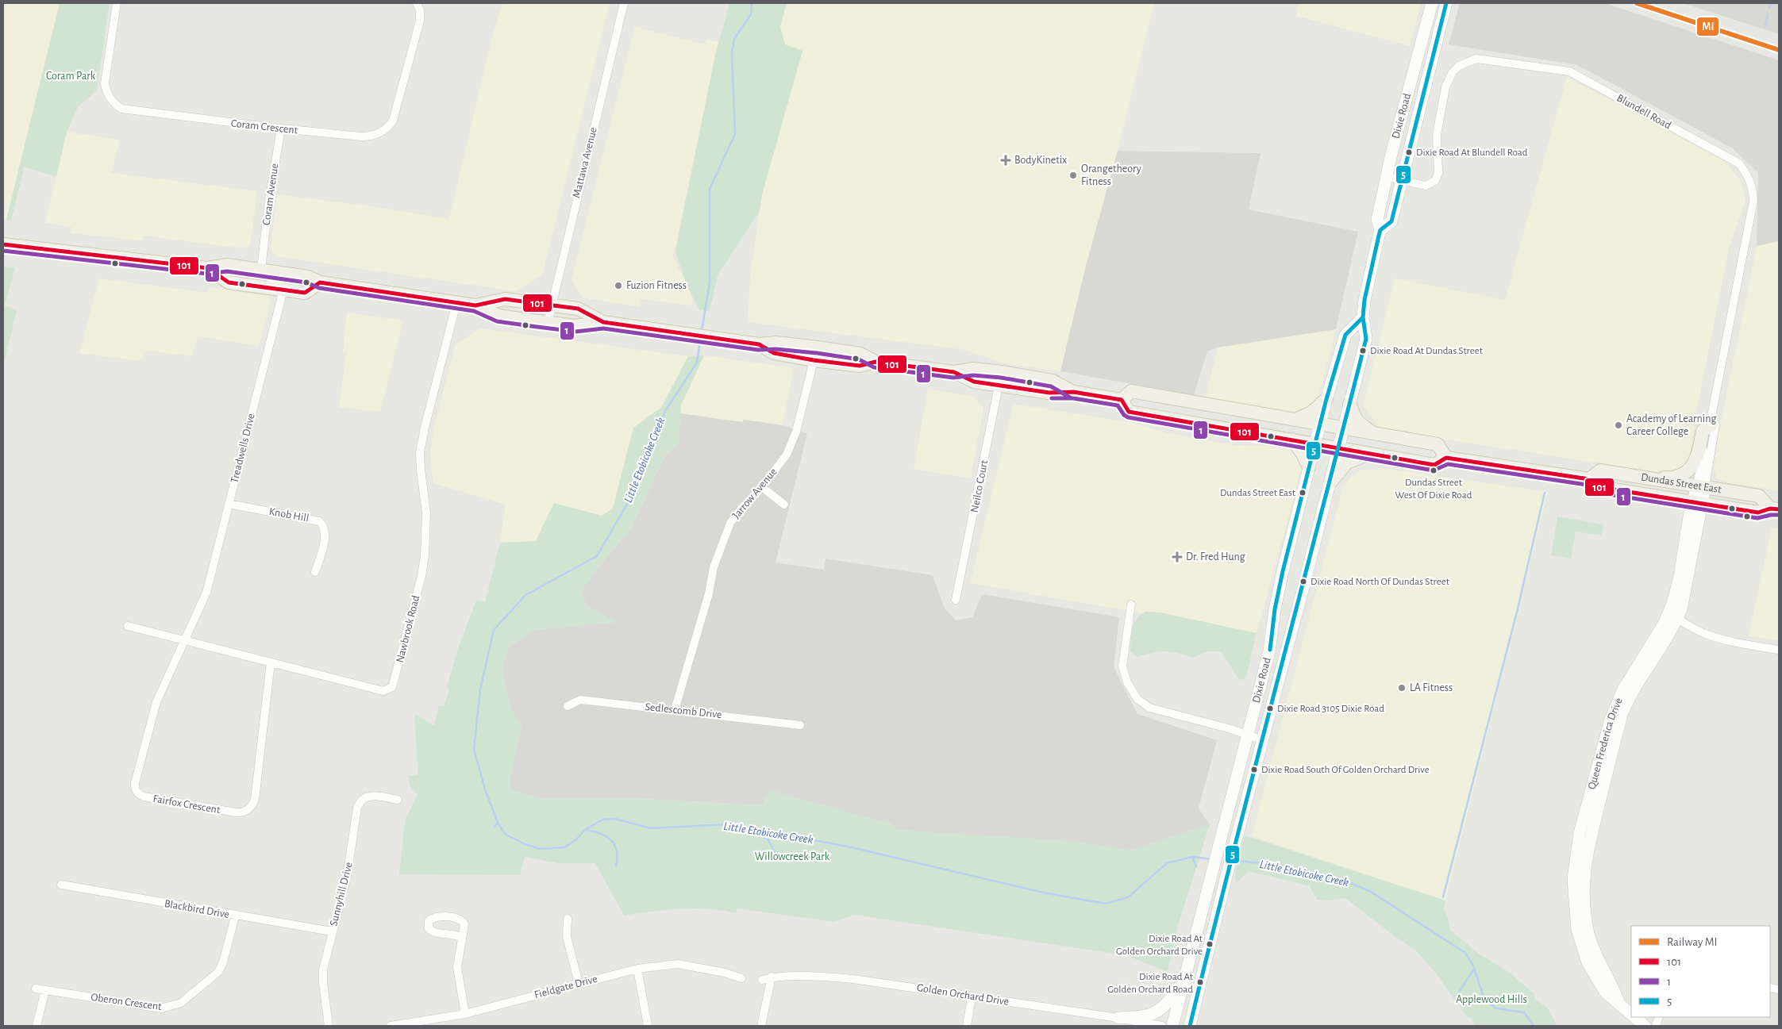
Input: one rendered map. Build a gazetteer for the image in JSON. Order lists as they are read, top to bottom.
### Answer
{
  "streets": {
    "main road": ["Dixie Road", "Dundas Street East", "Queen Frederica Drive"],
    "street": [
      "Blundell Road",
      "Coram Crescent",
      "Mattawa Avenue",
      "Coram Avenue",
      "Treadwells Drive",
      "Neilco Court",
      "Jarrow Avenue",
      "Knob Hill",
      "Nawbrook Road",
      "Sedlescomb Drive",
      "Fairfox Crescent",
      "Sunnyhill Drive",
      "Blackbird Drive",
      "Fieldgate Drive",
      "Golden Orchard Drive",
      "Oberon Crescent"
    ]
  },
  "crossings": [
    ["Blundell Road", "Dixie Road"],
    ["Blundell Road", "Dundas Street East"],
    ["Blundell Road", "Queen Frederica Drive"],
    ["Dixie Road", "Dundas Street East"],
    ["Coram Crescent", "Coram Avenue"],
    ["Treadwells Drive", "Knob Hill"],
    ["Treadwells Drive", "Nawbrook Road"],
    ["Treadwells Drive", "Fairfox Crescent"],
    ["Dundas Street East", "Queen Frederica Drive"],
    ["Jarrow Avenue", "Sedlescomb Drive"],
    ["Nawbrook Road", "Fairfox Crescent"],
    ["Sunnyhill Drive", "Blackbird Drive"],
    ["Blackbird Drive", "Oberon Crescent"]
  ],
  "water": ["Little Etobicoke Creek"],
  "parks": ["Coram Park", "Willowcreek Park", "Applewood Hills"],
  "places": {
    "other": [
      "Dixie Road At Blundell Road",
      "Orangetheory Fitness",
      "Fuzion Fitness",
      "Dixie Road At Dundas Street",
      "Academy of Learning Career College",
      "Dundas Street West Of Dixie Road",
      "Dundas Street East",
      "Dixie Road North Of Dundas Street",
      "LA Fitness",
      "Dixie Road 3105 Dixie Road",
      "Dixie Road South Of Golden Orchard Drive",
      "Dixie Road At Golden Orchard Drive",
      "Dixie Road At Golden Orchard Road"
    ],
    "health": ["BodyKinetix", "Dr. Fred Hung"]
  },
  "lines": [
    "rail line MI",
    "transit line 5",
    "transit line 101",
    "transit line 1"
  ],
  "legend": [
    "Railway MI",
    "101",
    "1",
    "5"
  ]
}
